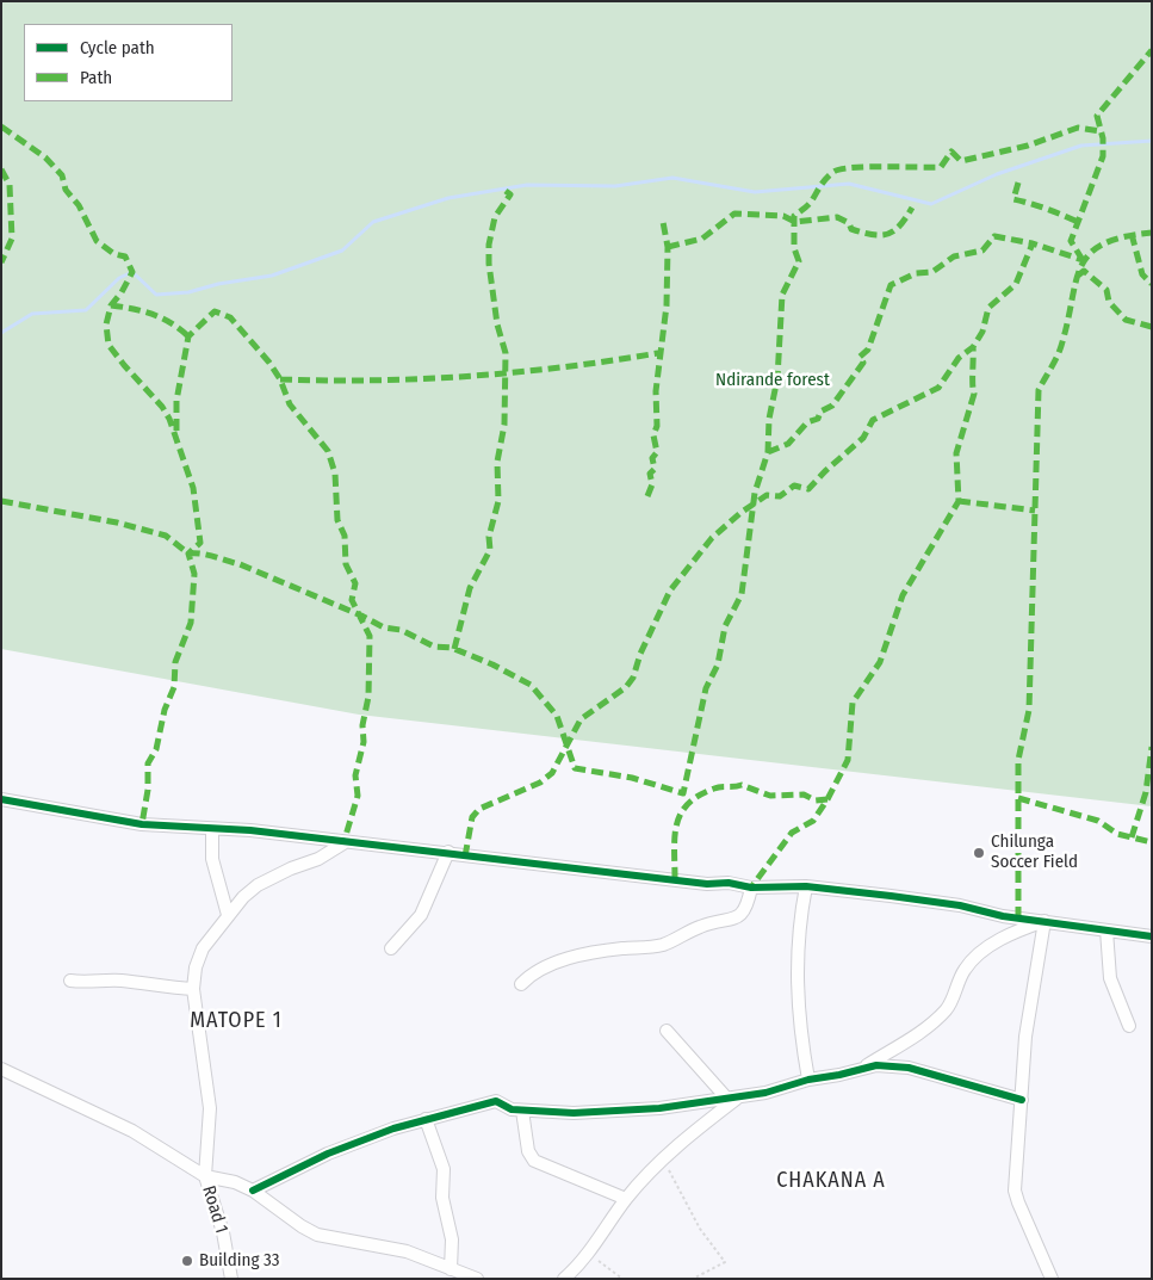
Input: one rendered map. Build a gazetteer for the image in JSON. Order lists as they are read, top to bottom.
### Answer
{
  "streets": {
    "street": ["Road 1"]
  },
  "districts": ["MATOPE 1", "CHAKANA A"],
  "parks": ["Ndirande forest"],
  "places": ["Chilunga Soccer Field", "Building 33"],
  "legend": ["Cycle path", "Path"]
}
